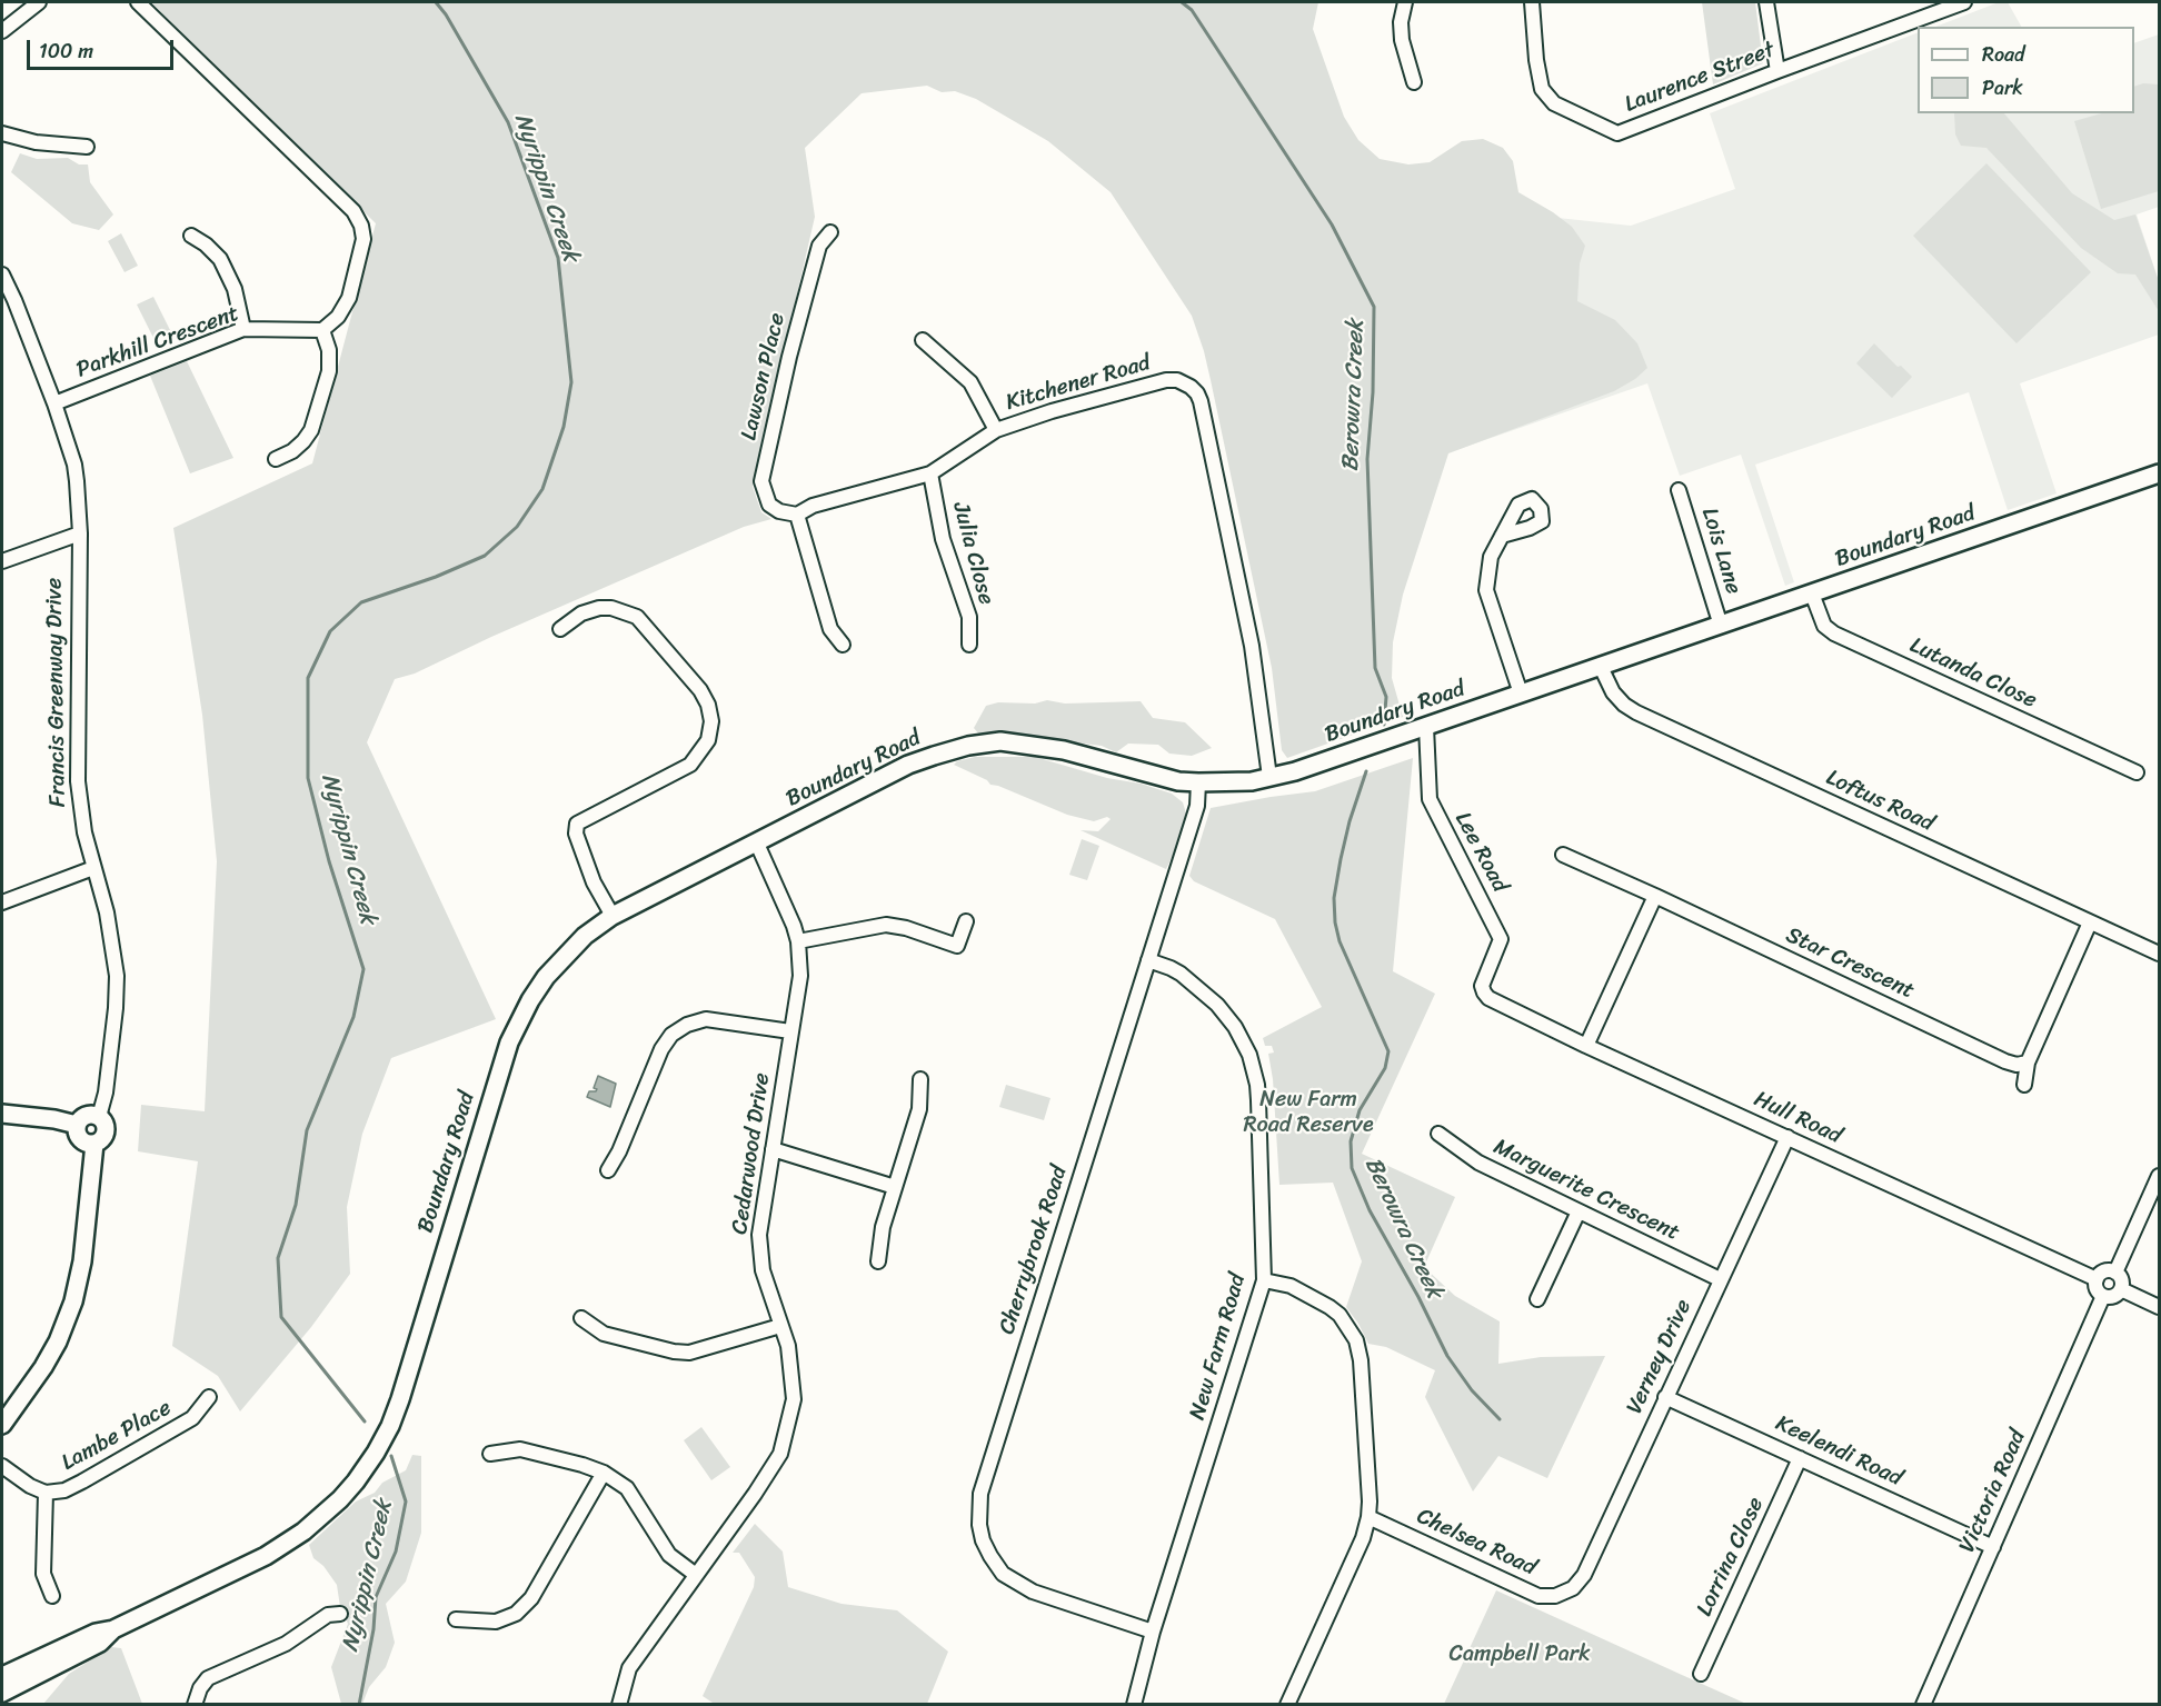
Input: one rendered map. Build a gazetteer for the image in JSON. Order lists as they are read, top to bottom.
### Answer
{
  "streets": {
    "main road": ["Boundary Road"],
    "street": [
      "Laurence Street",
      "Parkhill Crescent",
      "Lawson Place",
      "Kitchener Road",
      "Lois Lane",
      "Julia Close",
      "Lutanda Close",
      "Francis Greenway Drive",
      "Loftus Road",
      "Lee Road",
      "Star Crescent",
      "Hull Road",
      "Cedarwood Drive",
      "Marguerite Crescent",
      "Cherrybrook Road",
      "New Farm Road",
      "Verney Drive",
      "Lambe Place",
      "Keelendi Road",
      "Victoria Road",
      "Chelsea Road",
      "Lorrina Close"
    ]
  },
  "crossings": [
    ["Parkhill Crescent", "Francis Greenway Drive"],
    ["Lawson Place", "Kitchener Road"],
    ["Kitchener Road", "Boundary Road"],
    ["Kitchener Road", "Julia Close"],
    ["Boundary Road", "Lois Lane"],
    ["Boundary Road", "Lutanda Close"],
    ["Boundary Road", "Loftus Road"],
    ["Boundary Road", "Lee Road"],
    ["Boundary Road", "Cedarwood Drive"],
    ["Boundary Road", "Cherrybrook Road"],
    ["Lee Road", "Hull Road"],
    ["Hull Road", "Verney Drive"],
    ["Hull Road", "Victoria Road"],
    ["Marguerite Crescent", "Verney Drive"],
    ["Cherrybrook Road", "New Farm Road"],
    ["Verney Drive", "Keelendi Road"],
    ["Verney Drive", "Chelsea Road"],
    ["Keelendi Road", "Victoria Road"],
    ["Keelendi Road", "Lorrina Close"]
  ],
  "water": ["Nyrippin Creek", "Berowra Creek"],
  "parks": ["New Farm Road Reserve", "Campbell Park"],
  "legend": ["Road", "Park"],
  "scale_bar": "100 m"
}
